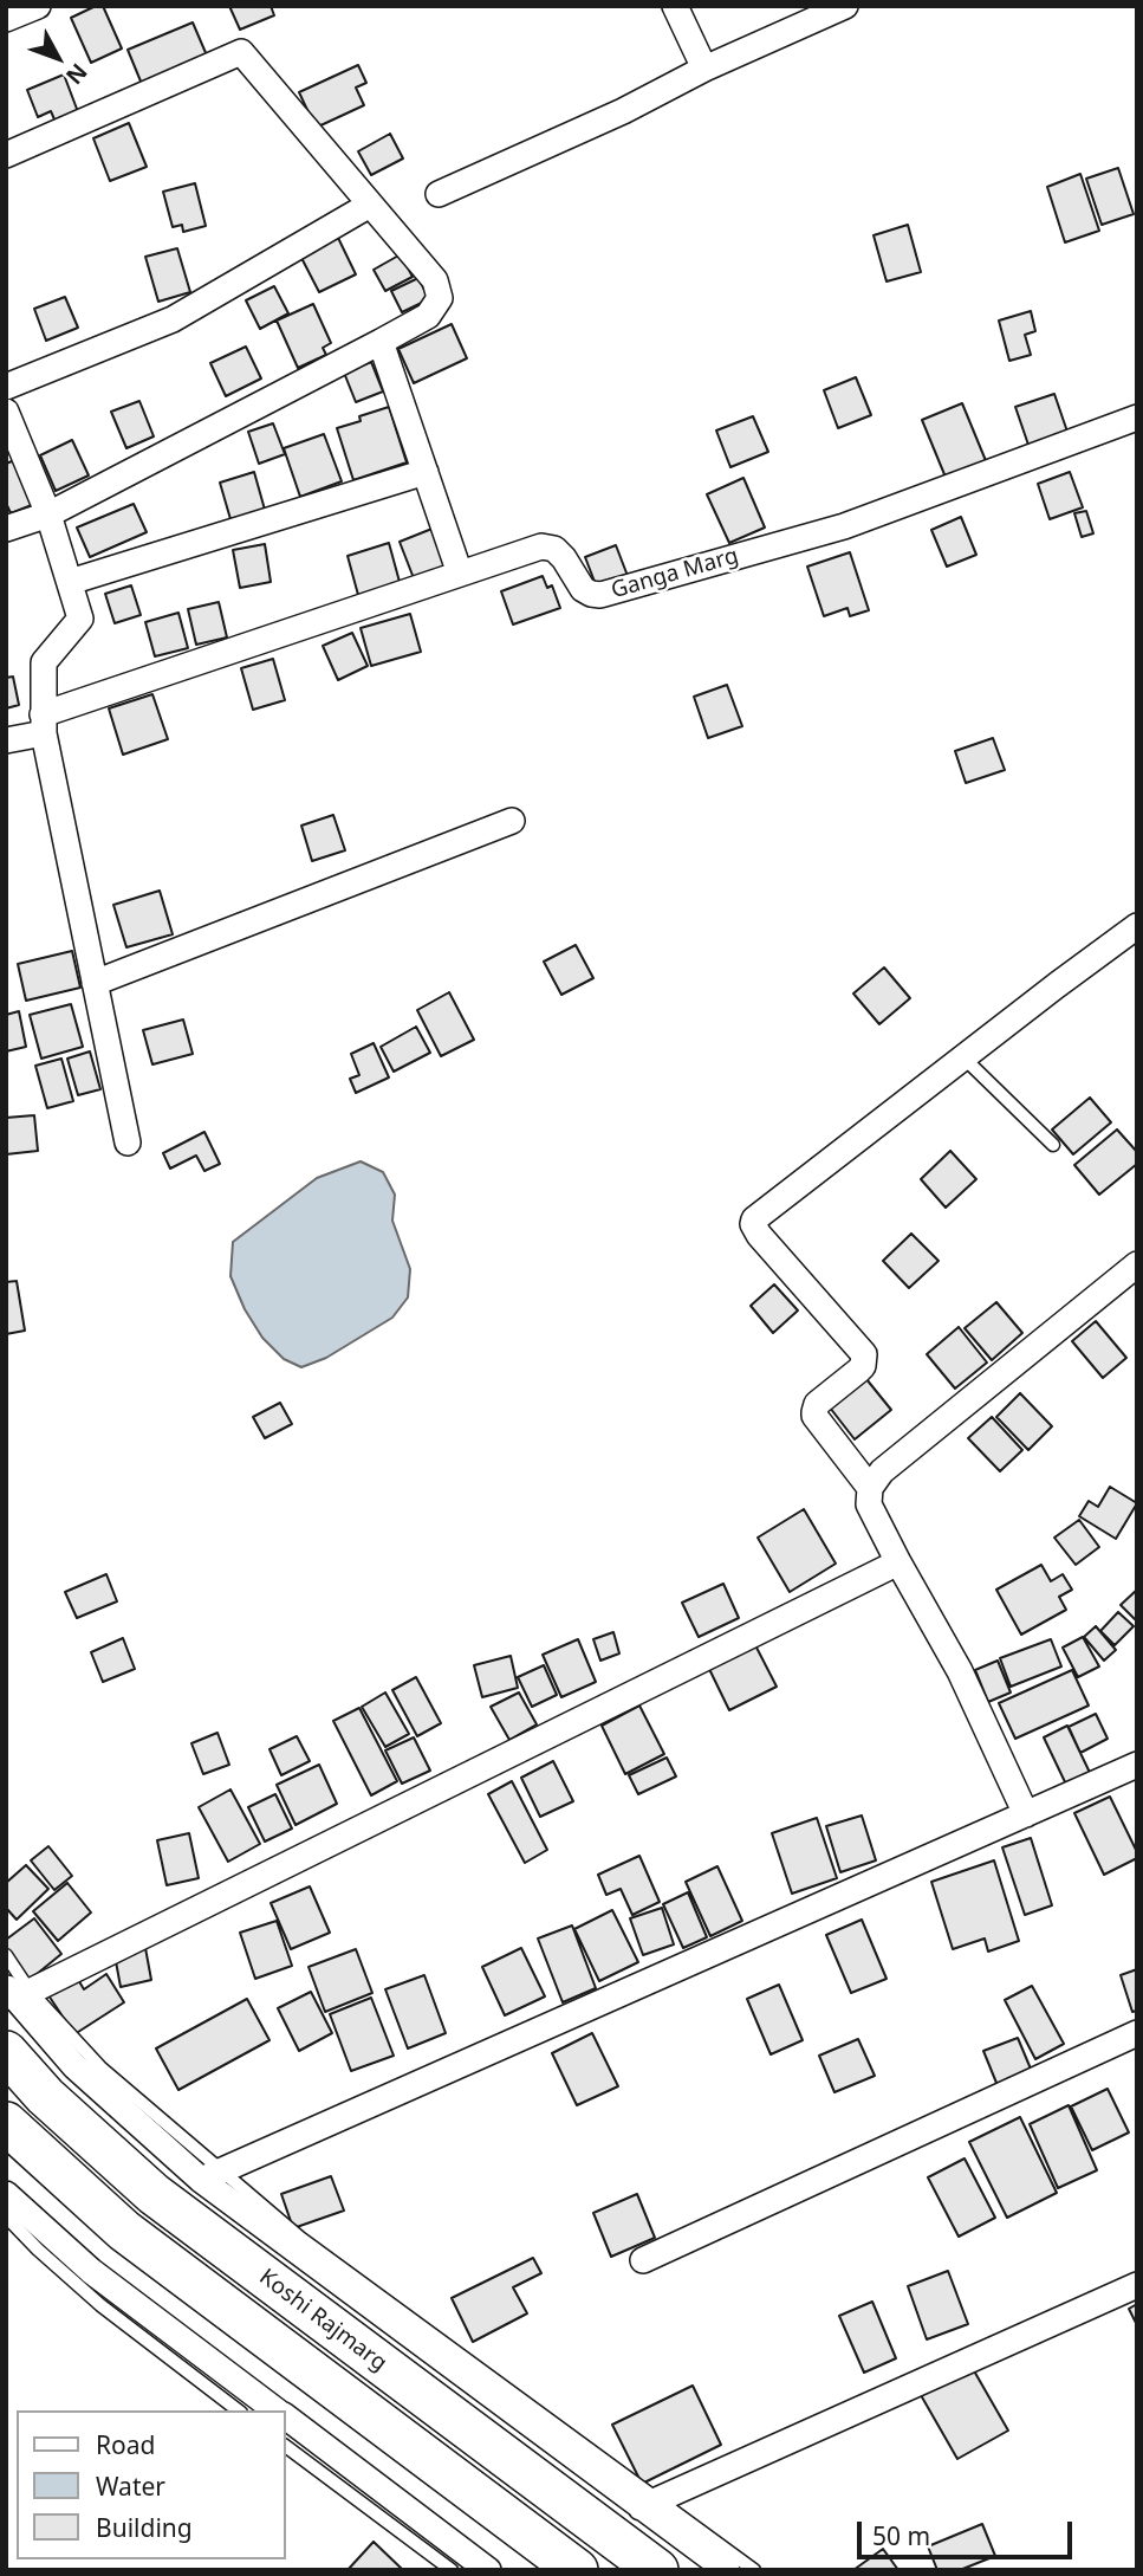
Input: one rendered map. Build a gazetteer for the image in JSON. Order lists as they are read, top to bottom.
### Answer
{
  "streets": {
    "main road": ["Koshi Rajmarg"],
    "street": ["Ganga Marg"]
  },
  "legend": ["Road", "Water", "Building"],
  "scale_bar": "50 m",
  "north": "bottom right"
}
